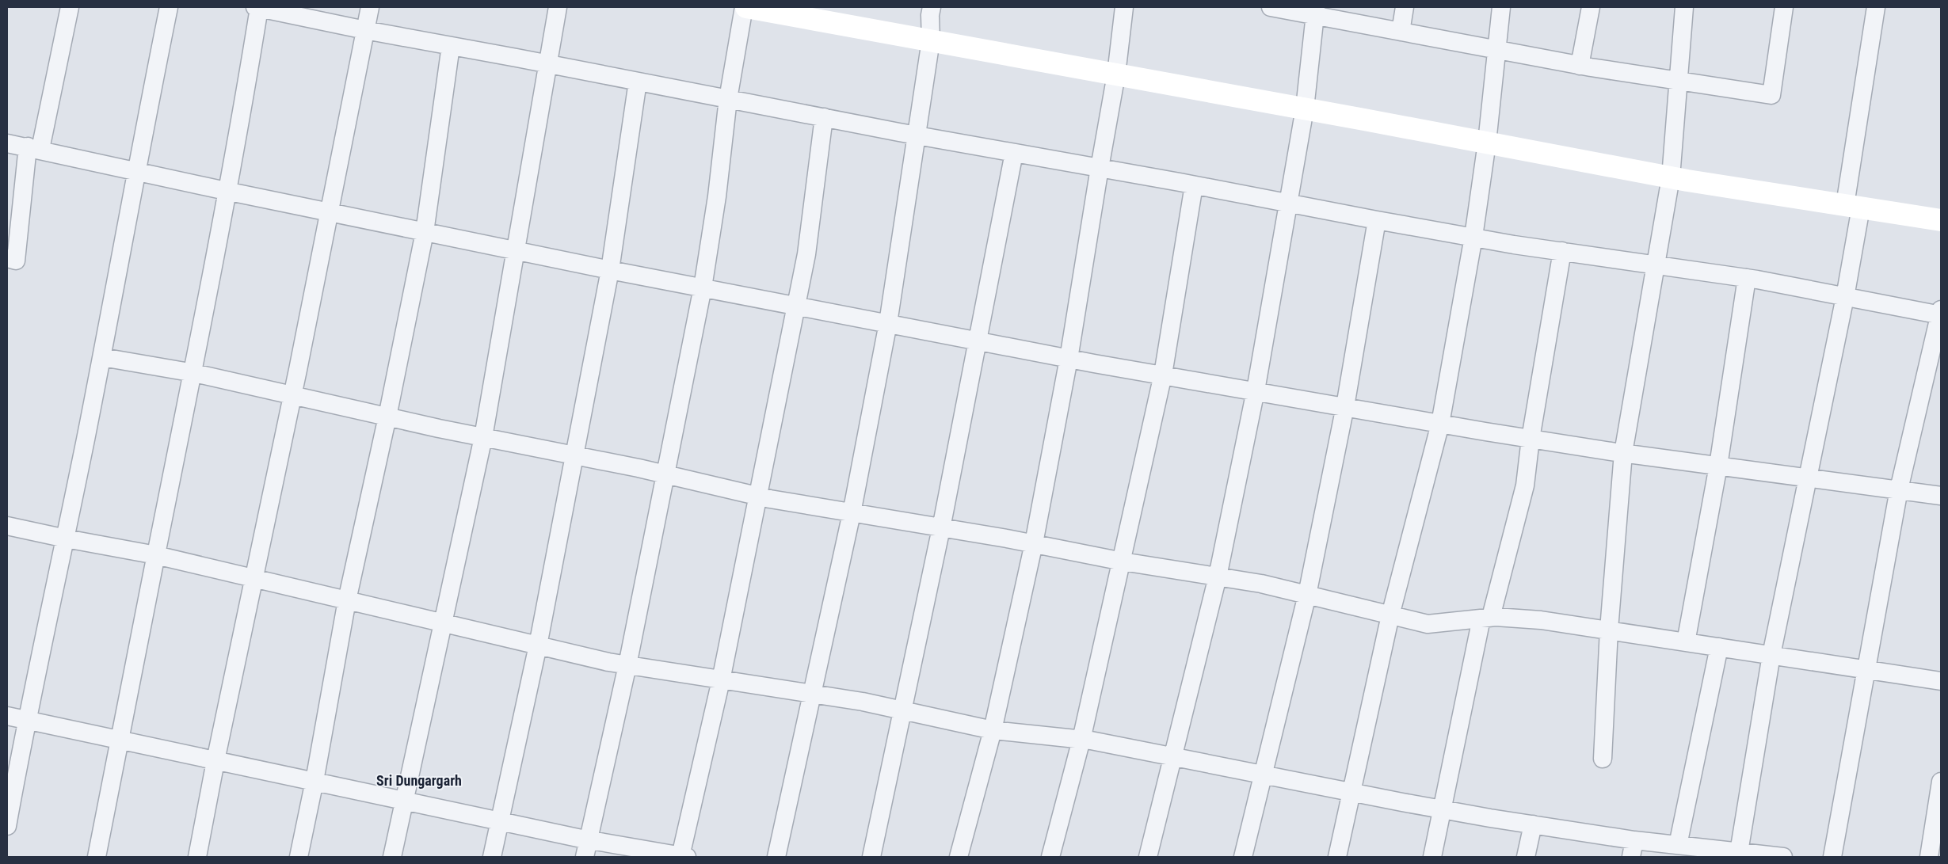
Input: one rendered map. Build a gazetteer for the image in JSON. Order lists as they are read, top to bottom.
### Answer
{
  "districts": ["Sri Dungargarh"]
}
